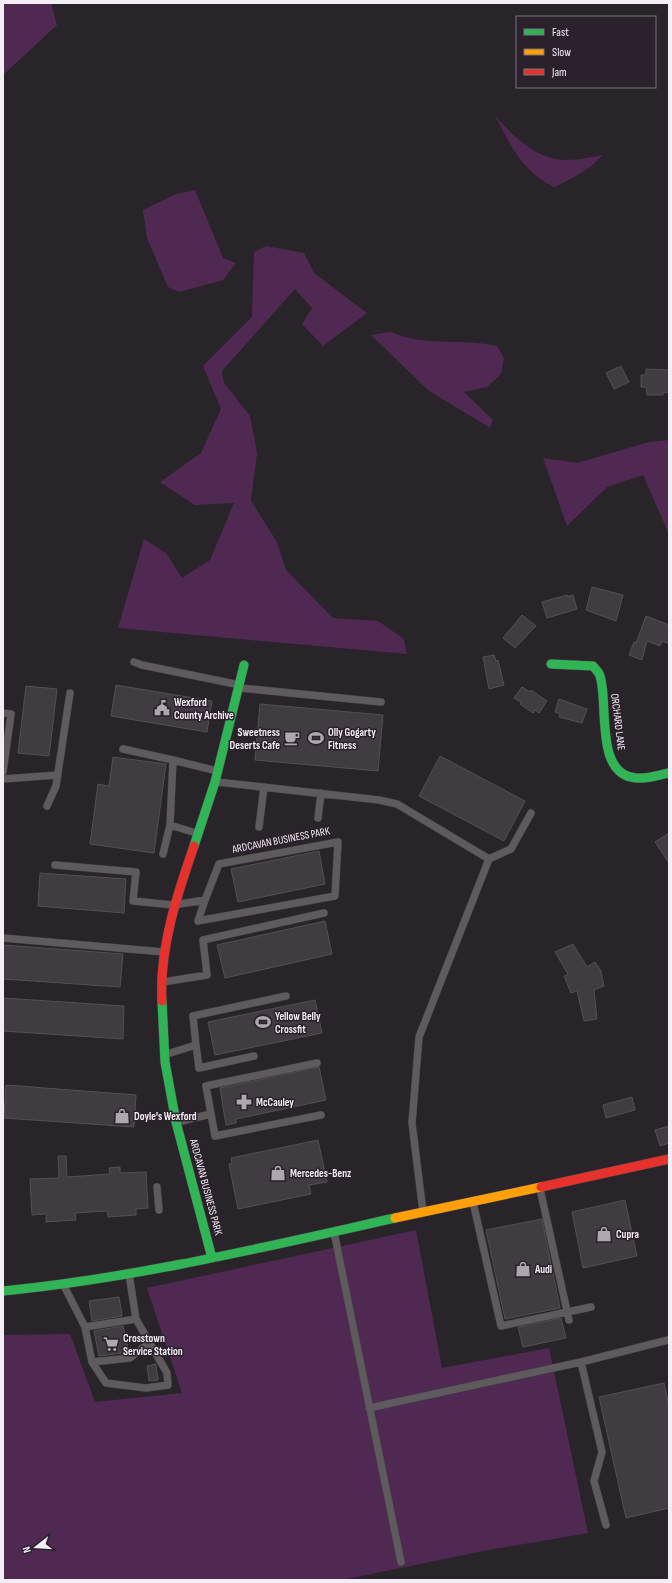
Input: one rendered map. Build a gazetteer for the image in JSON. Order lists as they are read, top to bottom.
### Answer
{
  "streets": {
    "street": ["ORCHARD LANE", "ARDCAVAN BUSINESS PARK"]
  },
  "places": {
    "public building": ["Wexford County Archive"],
    "cafe": ["Sweetness Deserts Cafe"],
    "sports": ["Olly Gogarty Fitness", "Yellow Belly Crossfit"],
    "pharmacy": ["McCauley"],
    "shop": [
      "Doyle's Wexford",
      "Mercedes-Benz",
      "Cupra",
      "Audi"
    ],
    "supermarket": ["Crosstown Service Station"]
  },
  "legend": ["Fast", "Slow", "Jam"],
  "north": "left"
}
